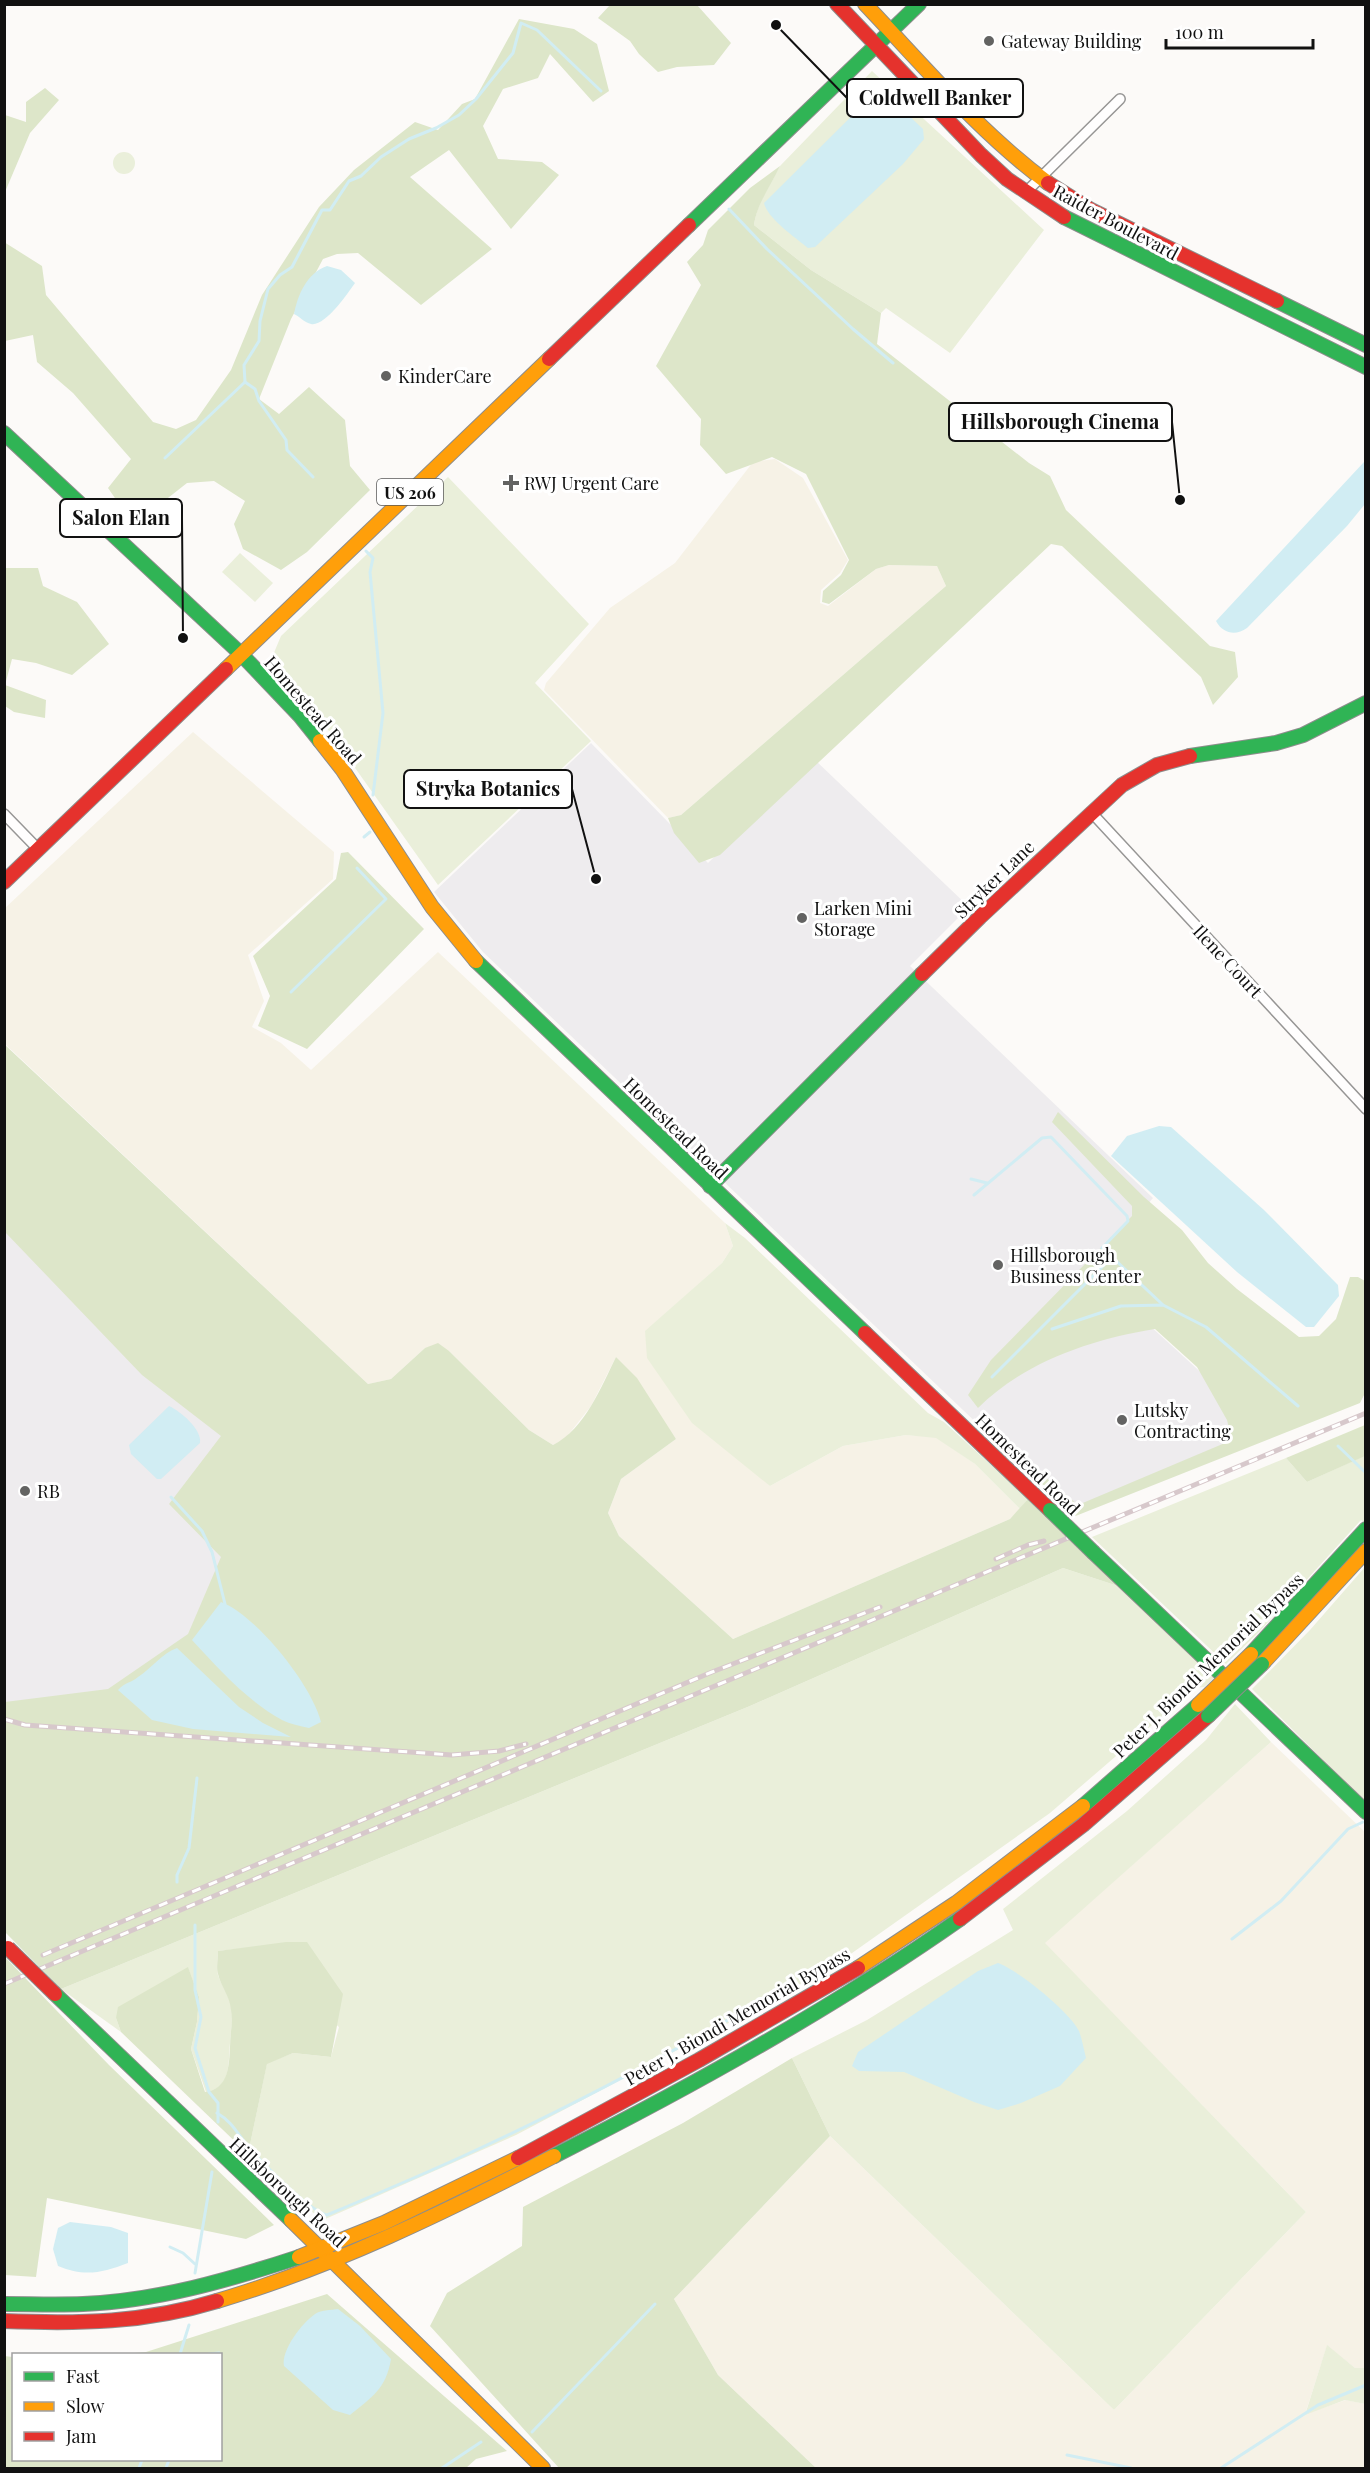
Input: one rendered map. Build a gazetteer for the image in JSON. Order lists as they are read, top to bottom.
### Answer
{
  "streets": {
    "main road": [
      "Raider Boulevard",
      "US 206",
      "Homestead Road",
      "Stryker Lane",
      "Peter J. Biondi Memorial Bypass",
      "Hillsborough Road"
    ],
    "street": ["Ilene Court"]
  },
  "crossings": [
    ["Raider Boulevard", "US 206"],
    ["US 206", "Homestead Road"],
    ["Homestead Road", "Stryker Lane"],
    ["Stryker Lane", "Ilene Court"],
    ["Peter J. Biondi Memorial Bypass", "Hillsborough Road"]
  ],
  "places": {
    "other": [
      "Coldwell Banker",
      "Gateway Building",
      "KinderCare",
      "Hillsborough Cinema",
      "Salon Elan",
      "Stryka Botanics",
      "Larken Mini Storage",
      "Hillsborough Business Center",
      "Lutsky Contracting",
      "RB"
    ],
    "health": ["RWJ Urgent Care"]
  },
  "legend": ["Fast", "Slow", "Jam"],
  "scale_bar": "100 m"
}
